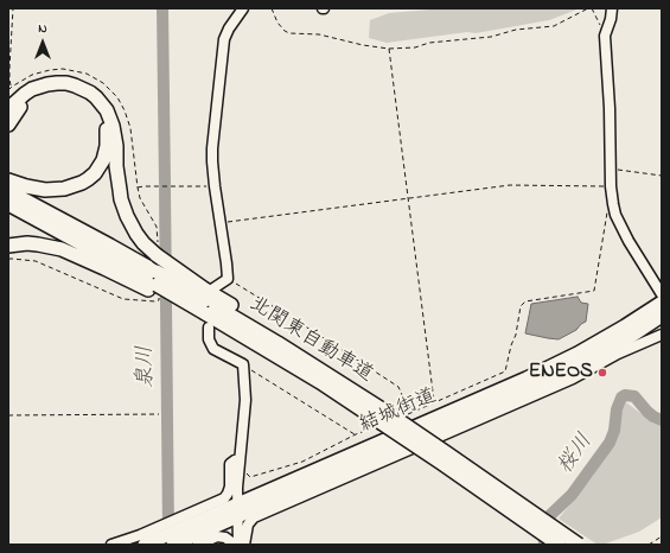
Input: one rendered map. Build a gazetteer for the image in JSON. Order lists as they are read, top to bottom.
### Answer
{
  "streets": {
    "highway": ["北関東自動車道", "結城街道"]
  },
  "water": ["泉川", "桜川"],
  "places": ["ENEOS"],
  "north": "top"
}
